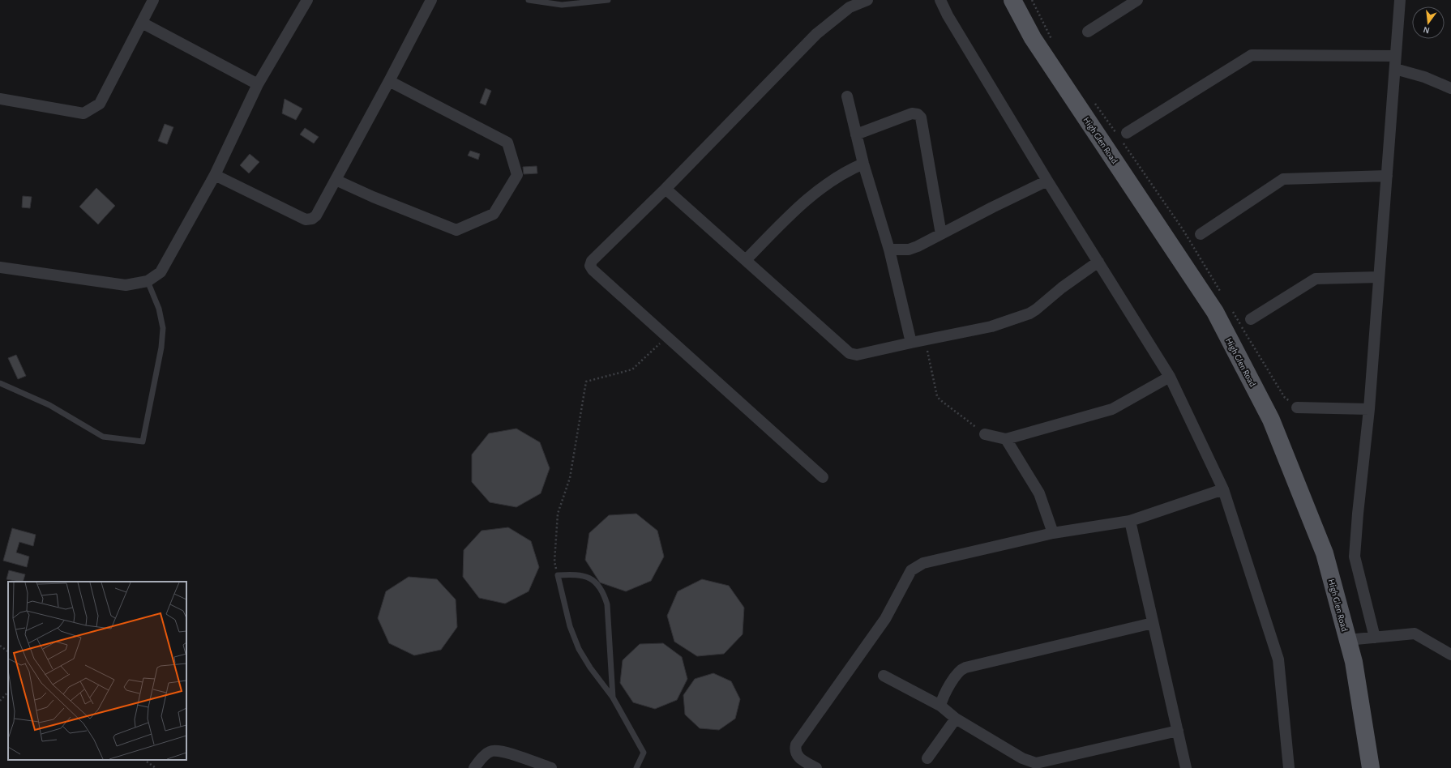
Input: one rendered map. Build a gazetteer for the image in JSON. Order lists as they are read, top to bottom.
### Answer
{
  "streets": {
    "main road": ["High Glen Road"]
  },
  "north": "bottom"
}
